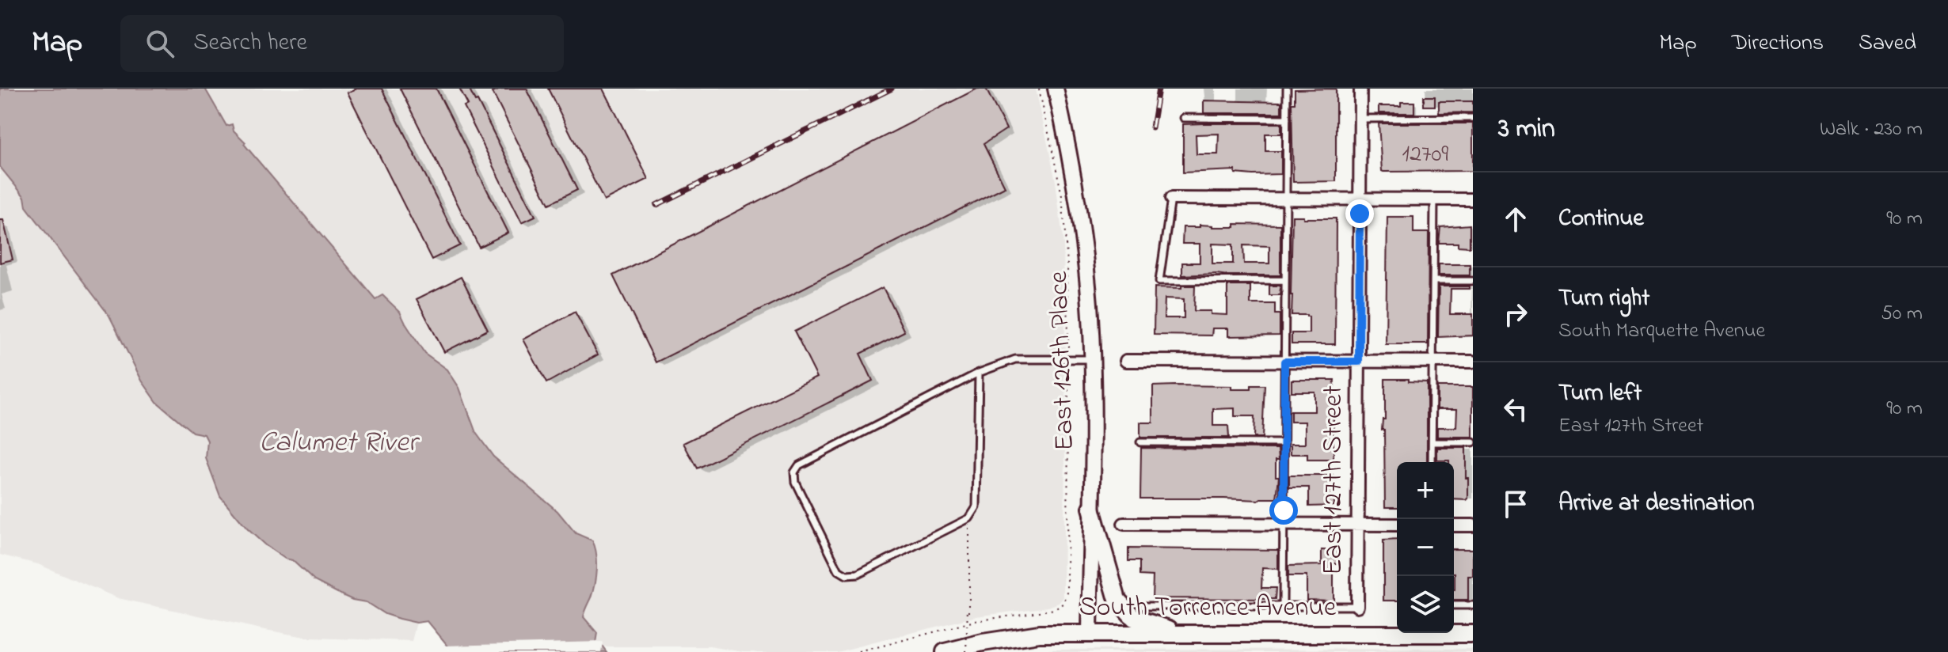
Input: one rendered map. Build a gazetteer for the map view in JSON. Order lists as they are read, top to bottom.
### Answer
{
  "streets": {
    "main road": ["South Torrence Avenue"],
    "street": ["East 126th Place", "East 127th Street"]
  },
  "crossings": [
    ["East 126th Place", "South Torrence Avenue"]
  ],
  "water": ["Calumet River"],
  "house_numbers": ["12709"],
  "page": {
    "header": "Map",
    "search": "Search here",
    "nav": ["Map", "Directions", "Saved"],
    "heading": ["3 min", "Walk · 230 m"],
    "list": [
      ["Continue", "90 m"],
      ["Turn right", "South Marquette Avenue", "50 m"],
      ["Turn left", "East 127th Street", "90 m"],
      "Arrive at destination"
    ],
    "map_buttons": ["+", "−"]
  }
}
